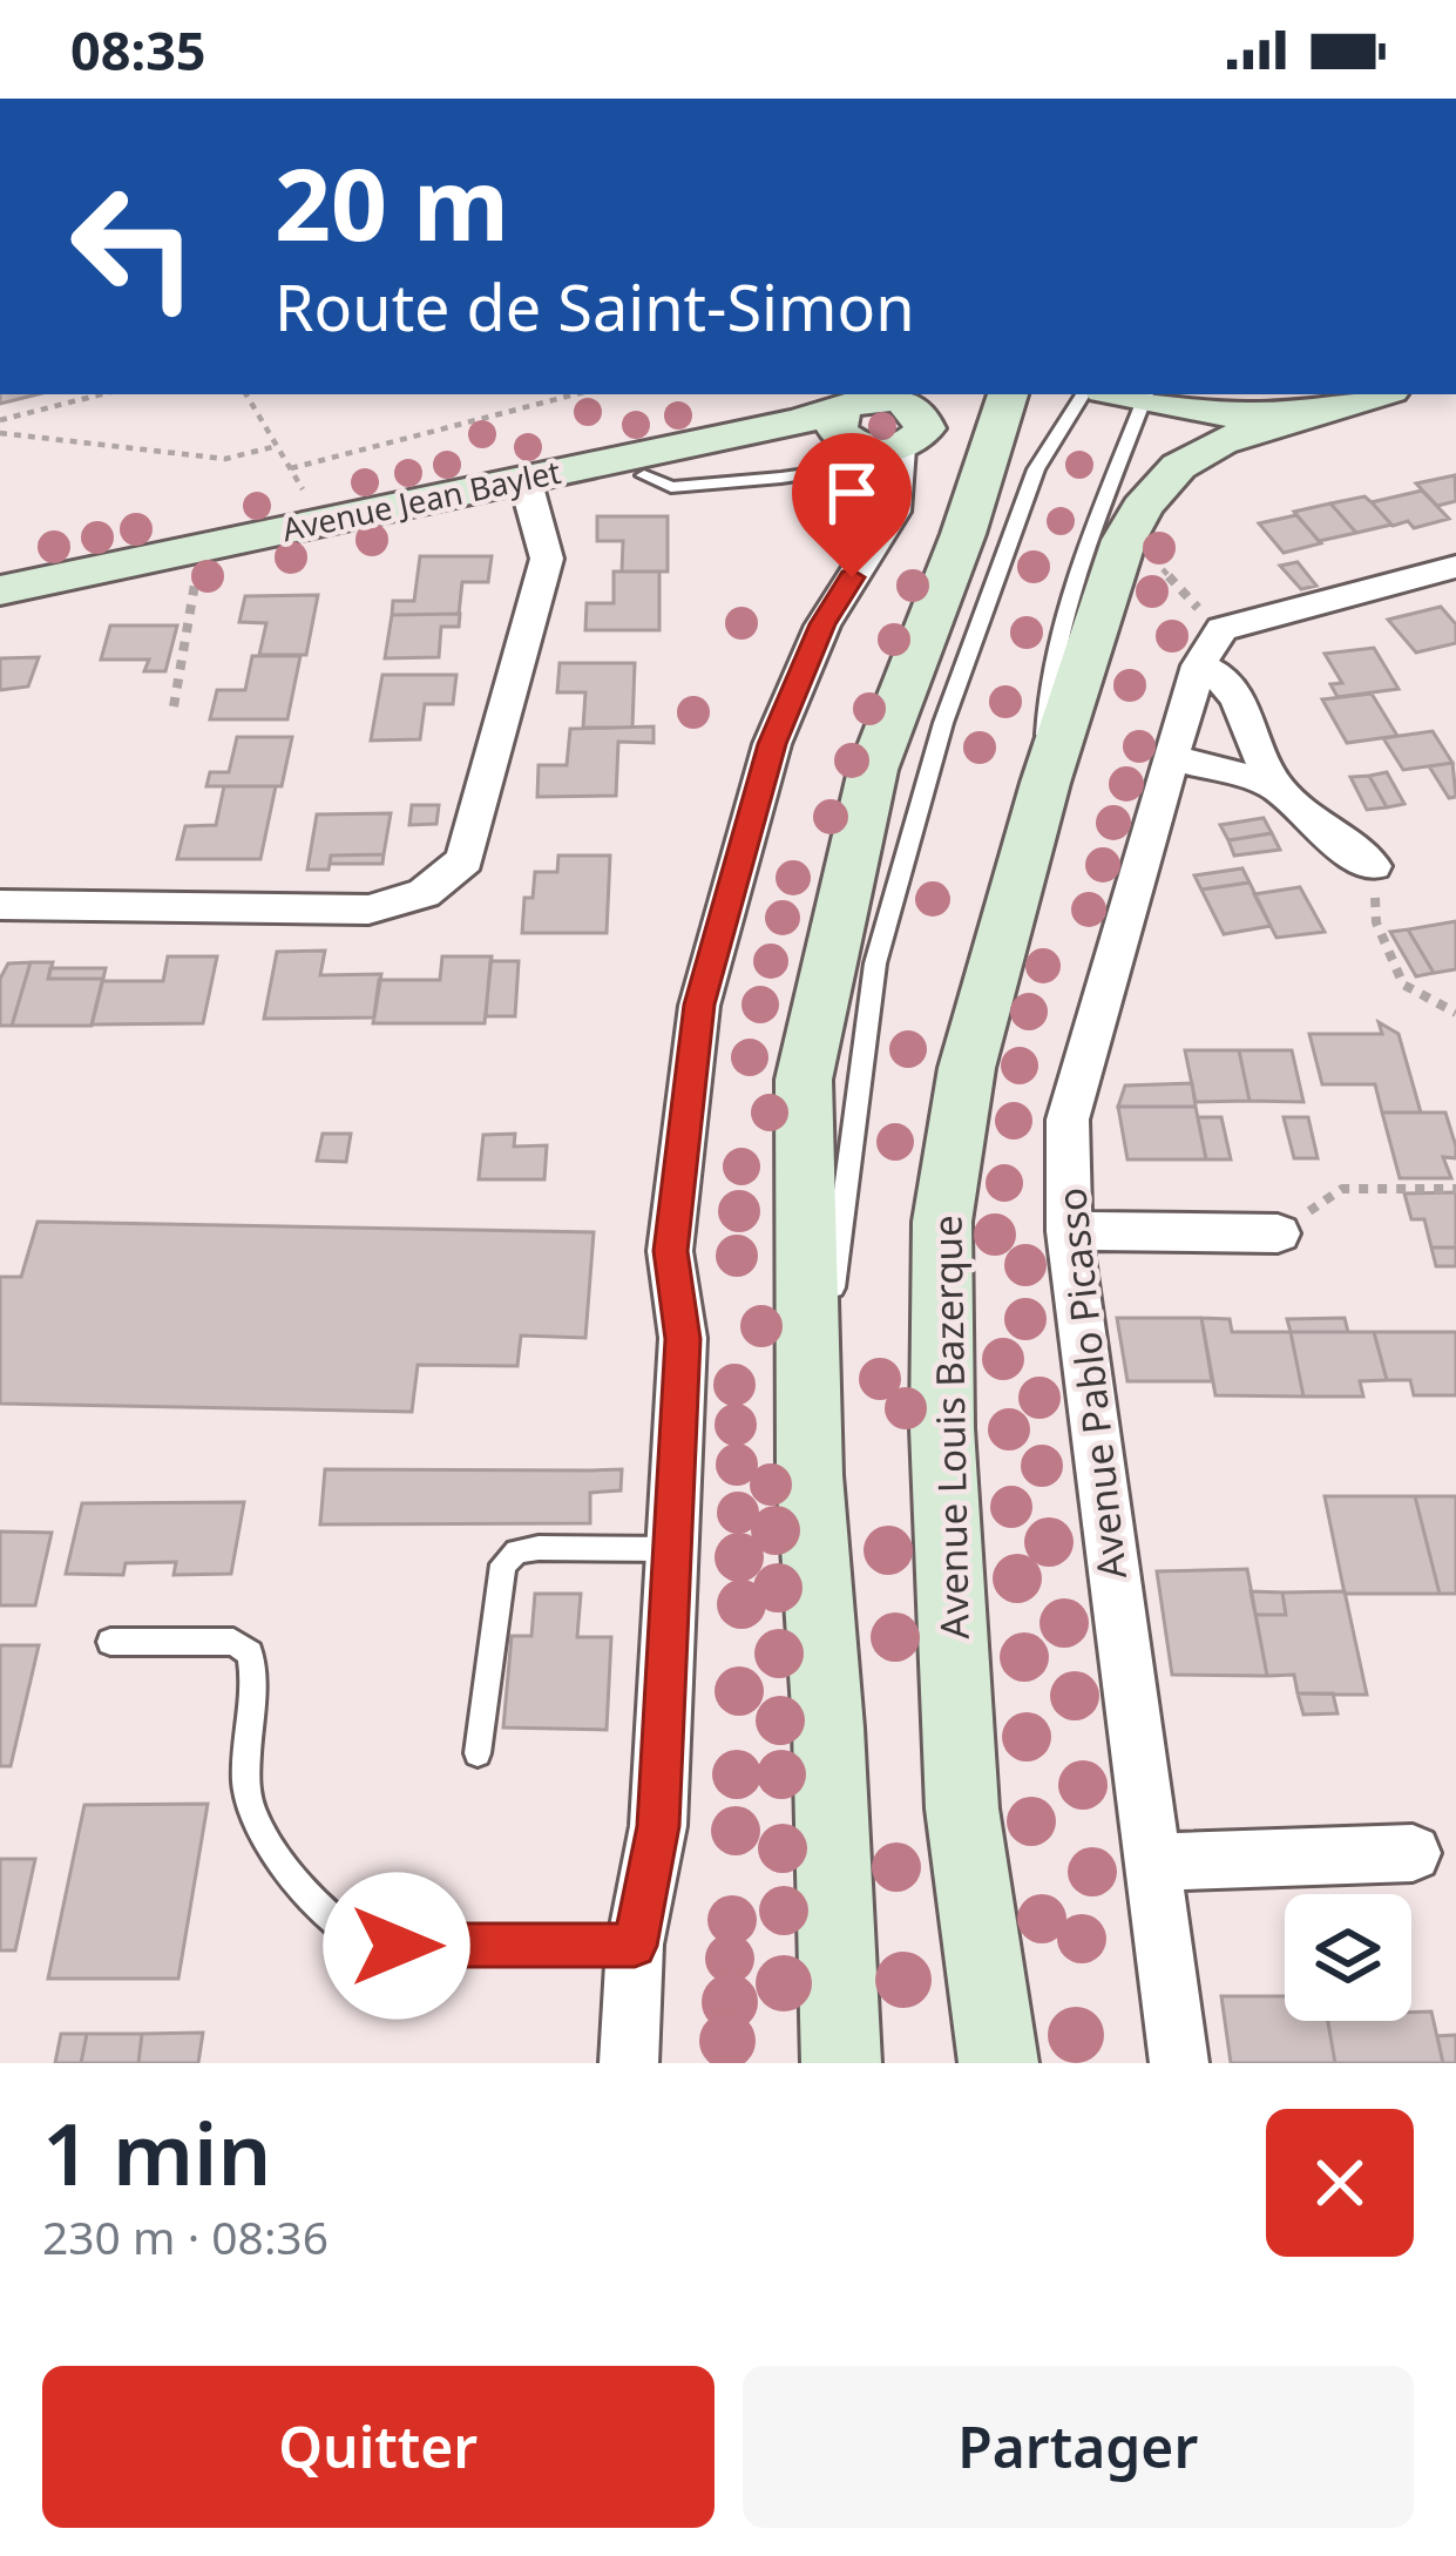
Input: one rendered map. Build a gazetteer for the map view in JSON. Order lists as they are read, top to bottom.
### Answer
{
  "streets": {
    "main road": ["Avenue Jean Baylet", "Avenue Louis Bazerque"],
    "street": ["Avenue Pablo Picasso"]
  },
  "page": {
    "status": "08:35",
    "turn": ["20 m", "Route de Saint-Simon"],
    "heading": ["1 min", "230 m · 08:36"],
    "buttons": ["Quitter", "Partager"]
  }
}
